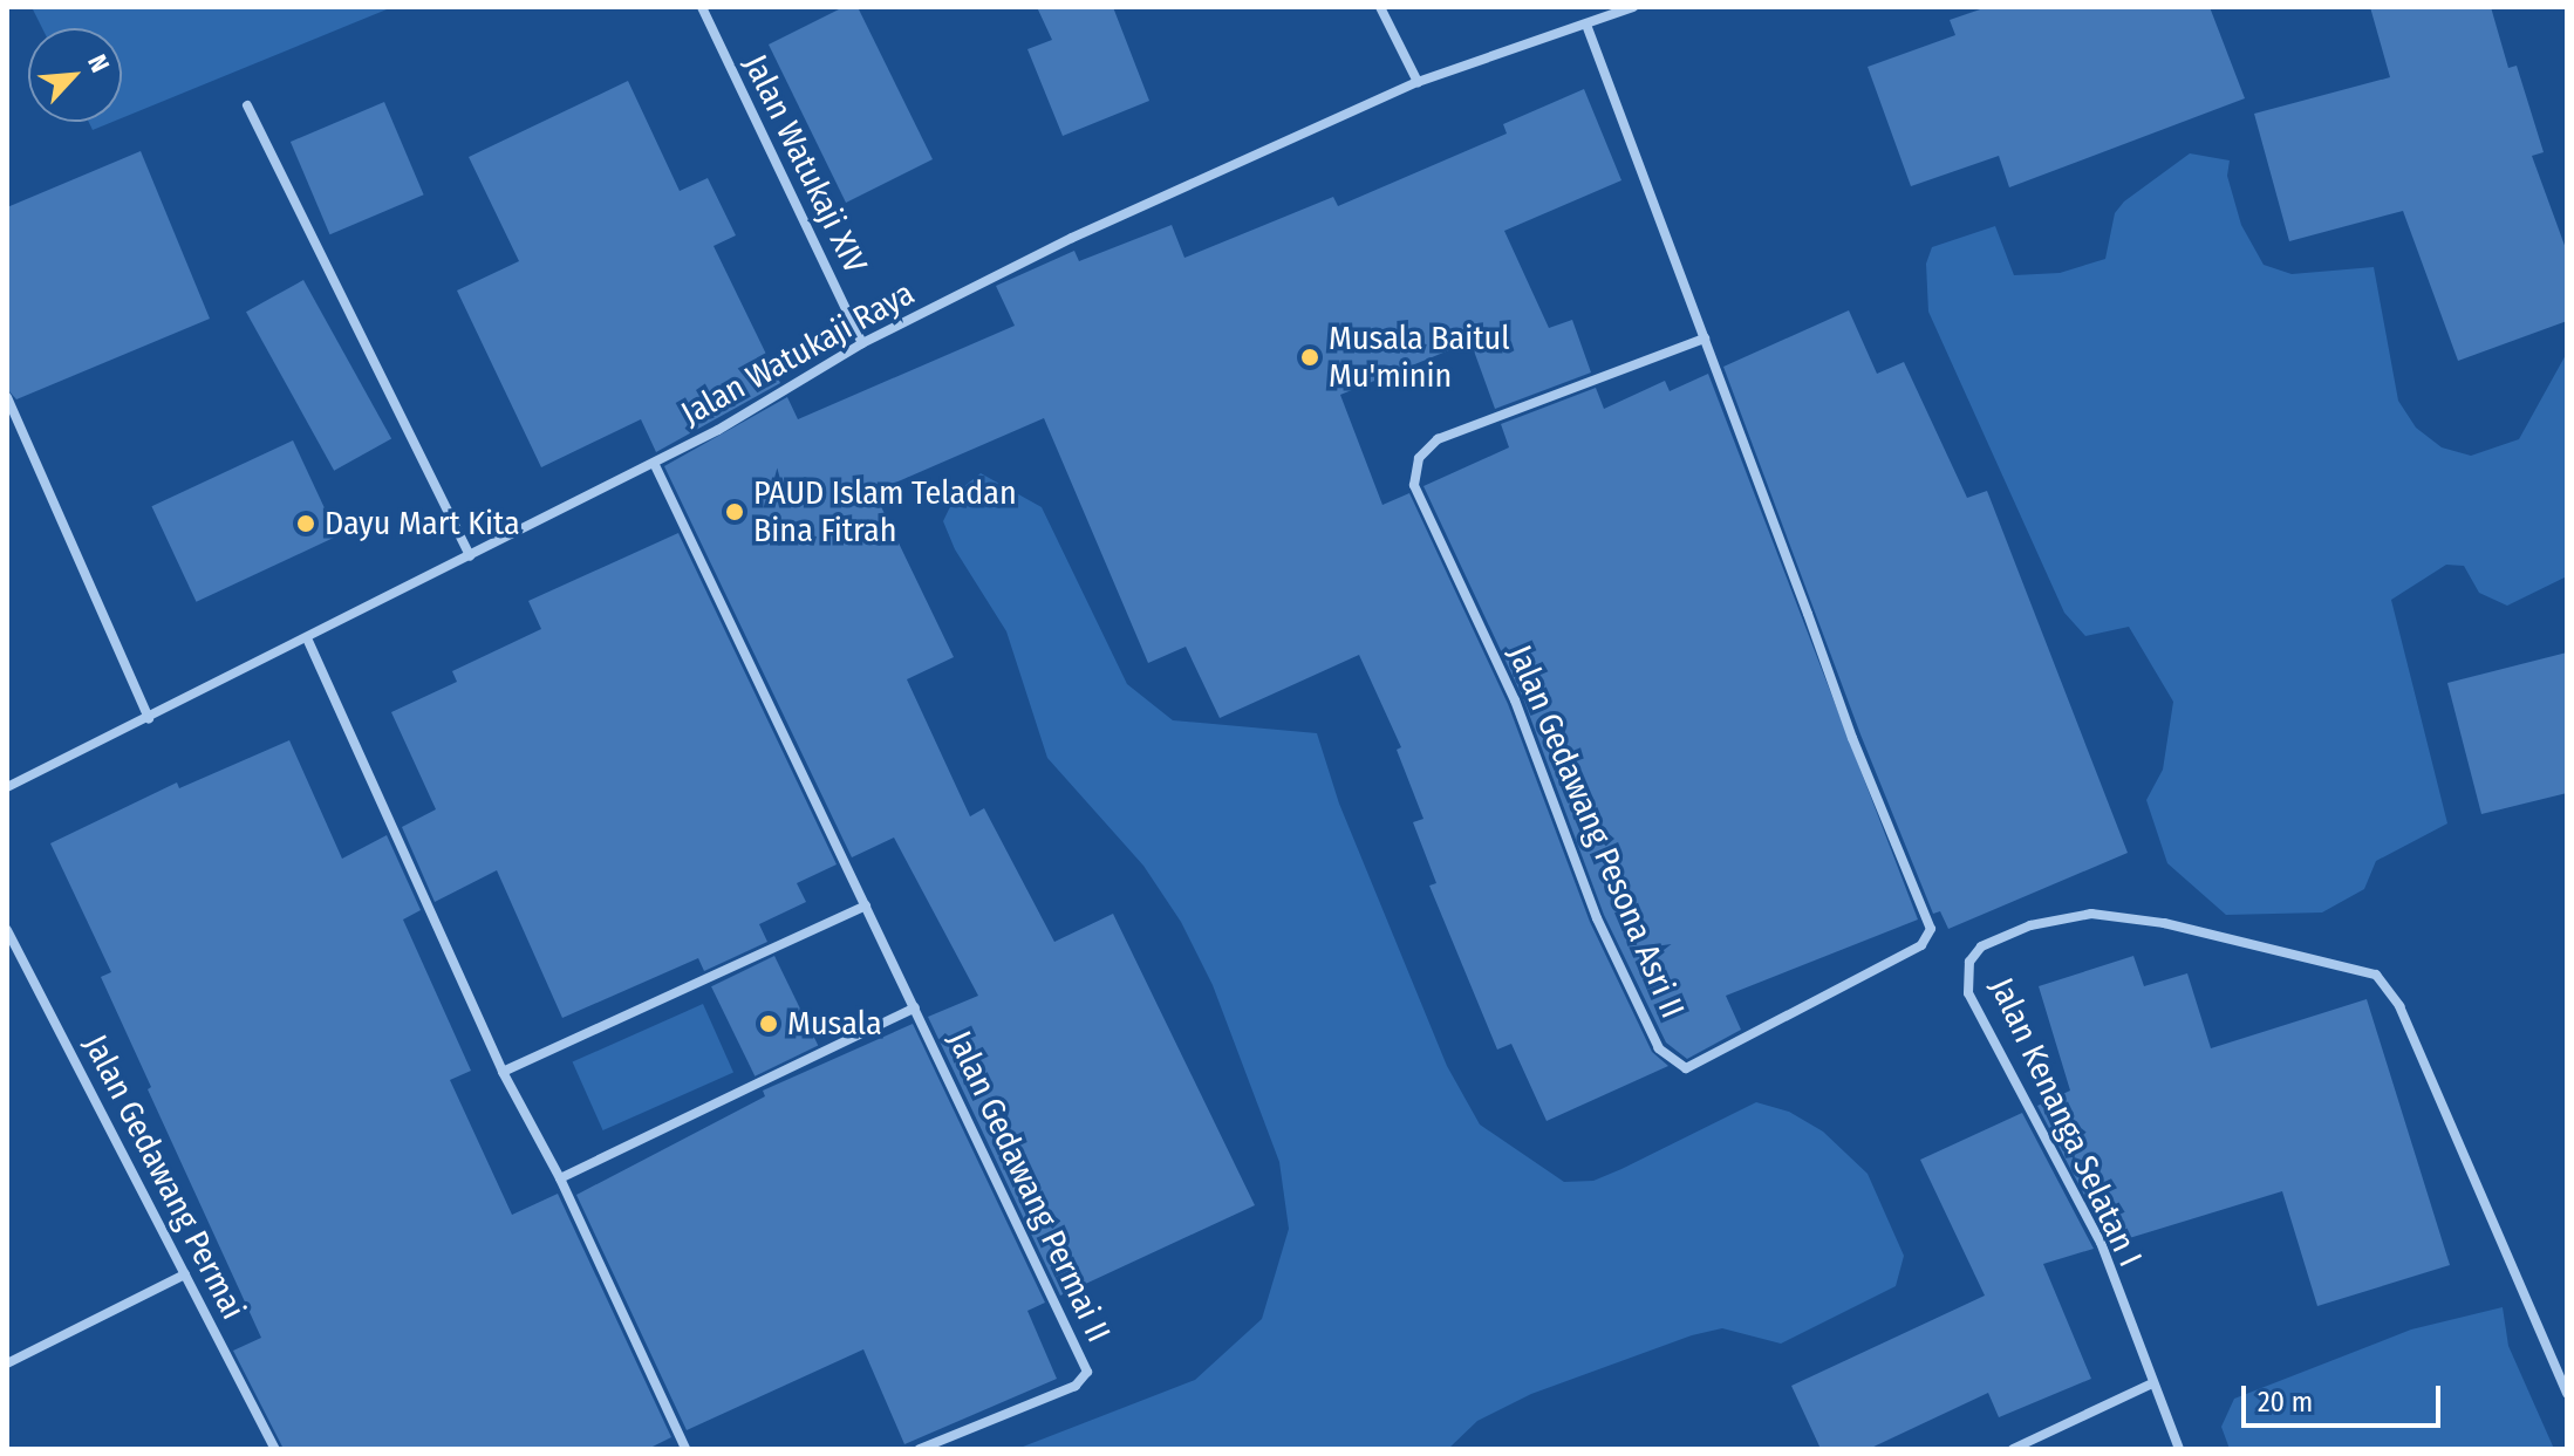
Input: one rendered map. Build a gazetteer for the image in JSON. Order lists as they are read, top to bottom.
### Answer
{
  "streets": {
    "street": [
      "Jalan Watukaji XIV",
      "Jalan Watukaji Raya",
      "Jalan Gedawang Pesona Asri II",
      "Jalan Kenanga Selatan I",
      "Jalan Gedawang Permai",
      "Jalan Gedawang Permai II"
    ]
  },
  "crossings": [
    ["Jalan Watukaji XIV", "Jalan Watukaji Raya"],
    ["Jalan Watukaji Raya", "Jalan Gedawang Pesona Asri II"],
    ["Jalan Watukaji Raya", "Jalan Gedawang Permai II"]
  ],
  "places": [
    "Musala Baitul Mu'minin",
    "PAUD Islam Teladan Bina Fitrah",
    "Dayu Mart Kita",
    "Musala"
  ],
  "scale_bar": "20 m",
  "north": "top right"
}
